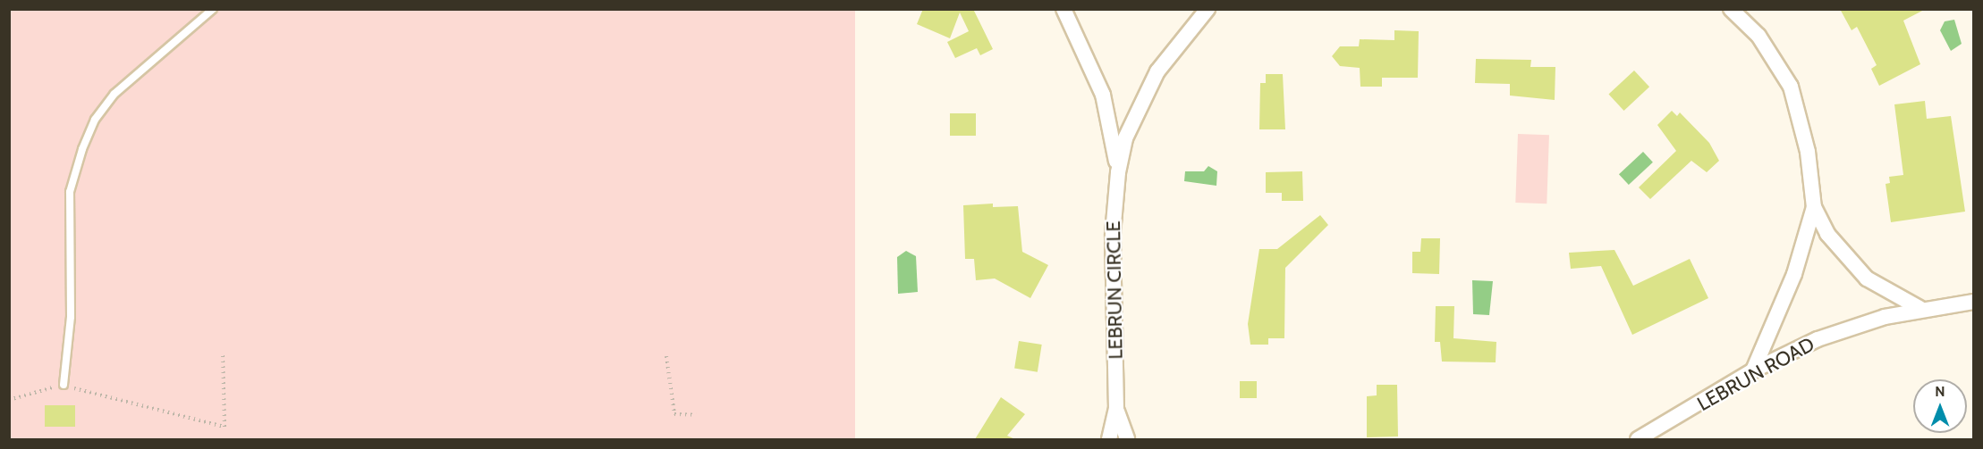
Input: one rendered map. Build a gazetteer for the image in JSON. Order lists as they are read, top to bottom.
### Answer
{
  "streets": {
    "street": ["LEBRUN CIRCLE", "LEBRUN ROAD"]
  },
  "north": "top"
}
